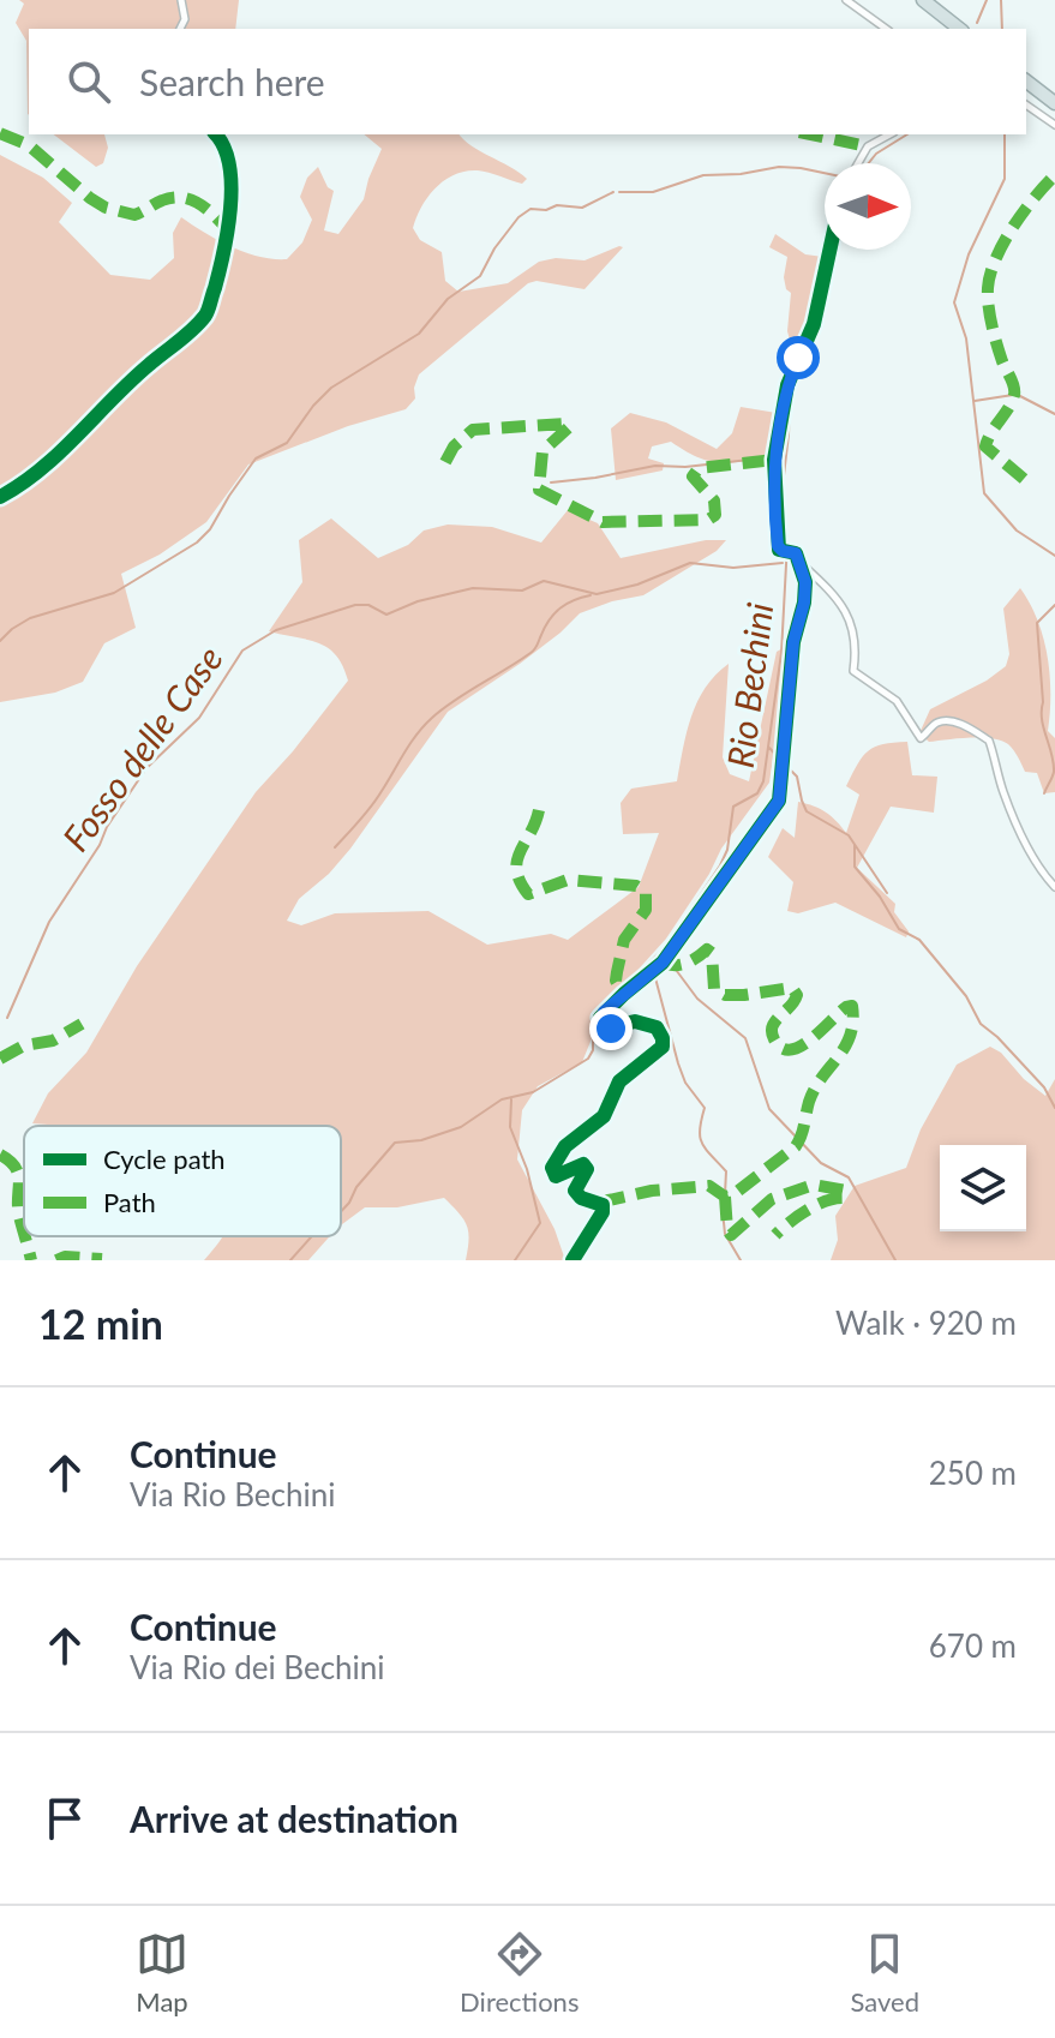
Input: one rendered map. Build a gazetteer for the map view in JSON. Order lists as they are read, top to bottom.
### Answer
{
  "water": ["Rio Bechini", "Fosso delle Case"],
  "legend": ["Cycle path", "Path"],
  "north": "right",
  "page": {
    "search": "Search here",
    "heading": ["12 min", "Walk · 920 m"],
    "list": [
      ["Continue", "Via Rio Bechini", "250 m"],
      ["Continue", "Via Rio dei Bechini", "670 m"],
      "Arrive at destination"
    ],
    "nav": ["Map", "Directions", "Saved"]
  }
}
